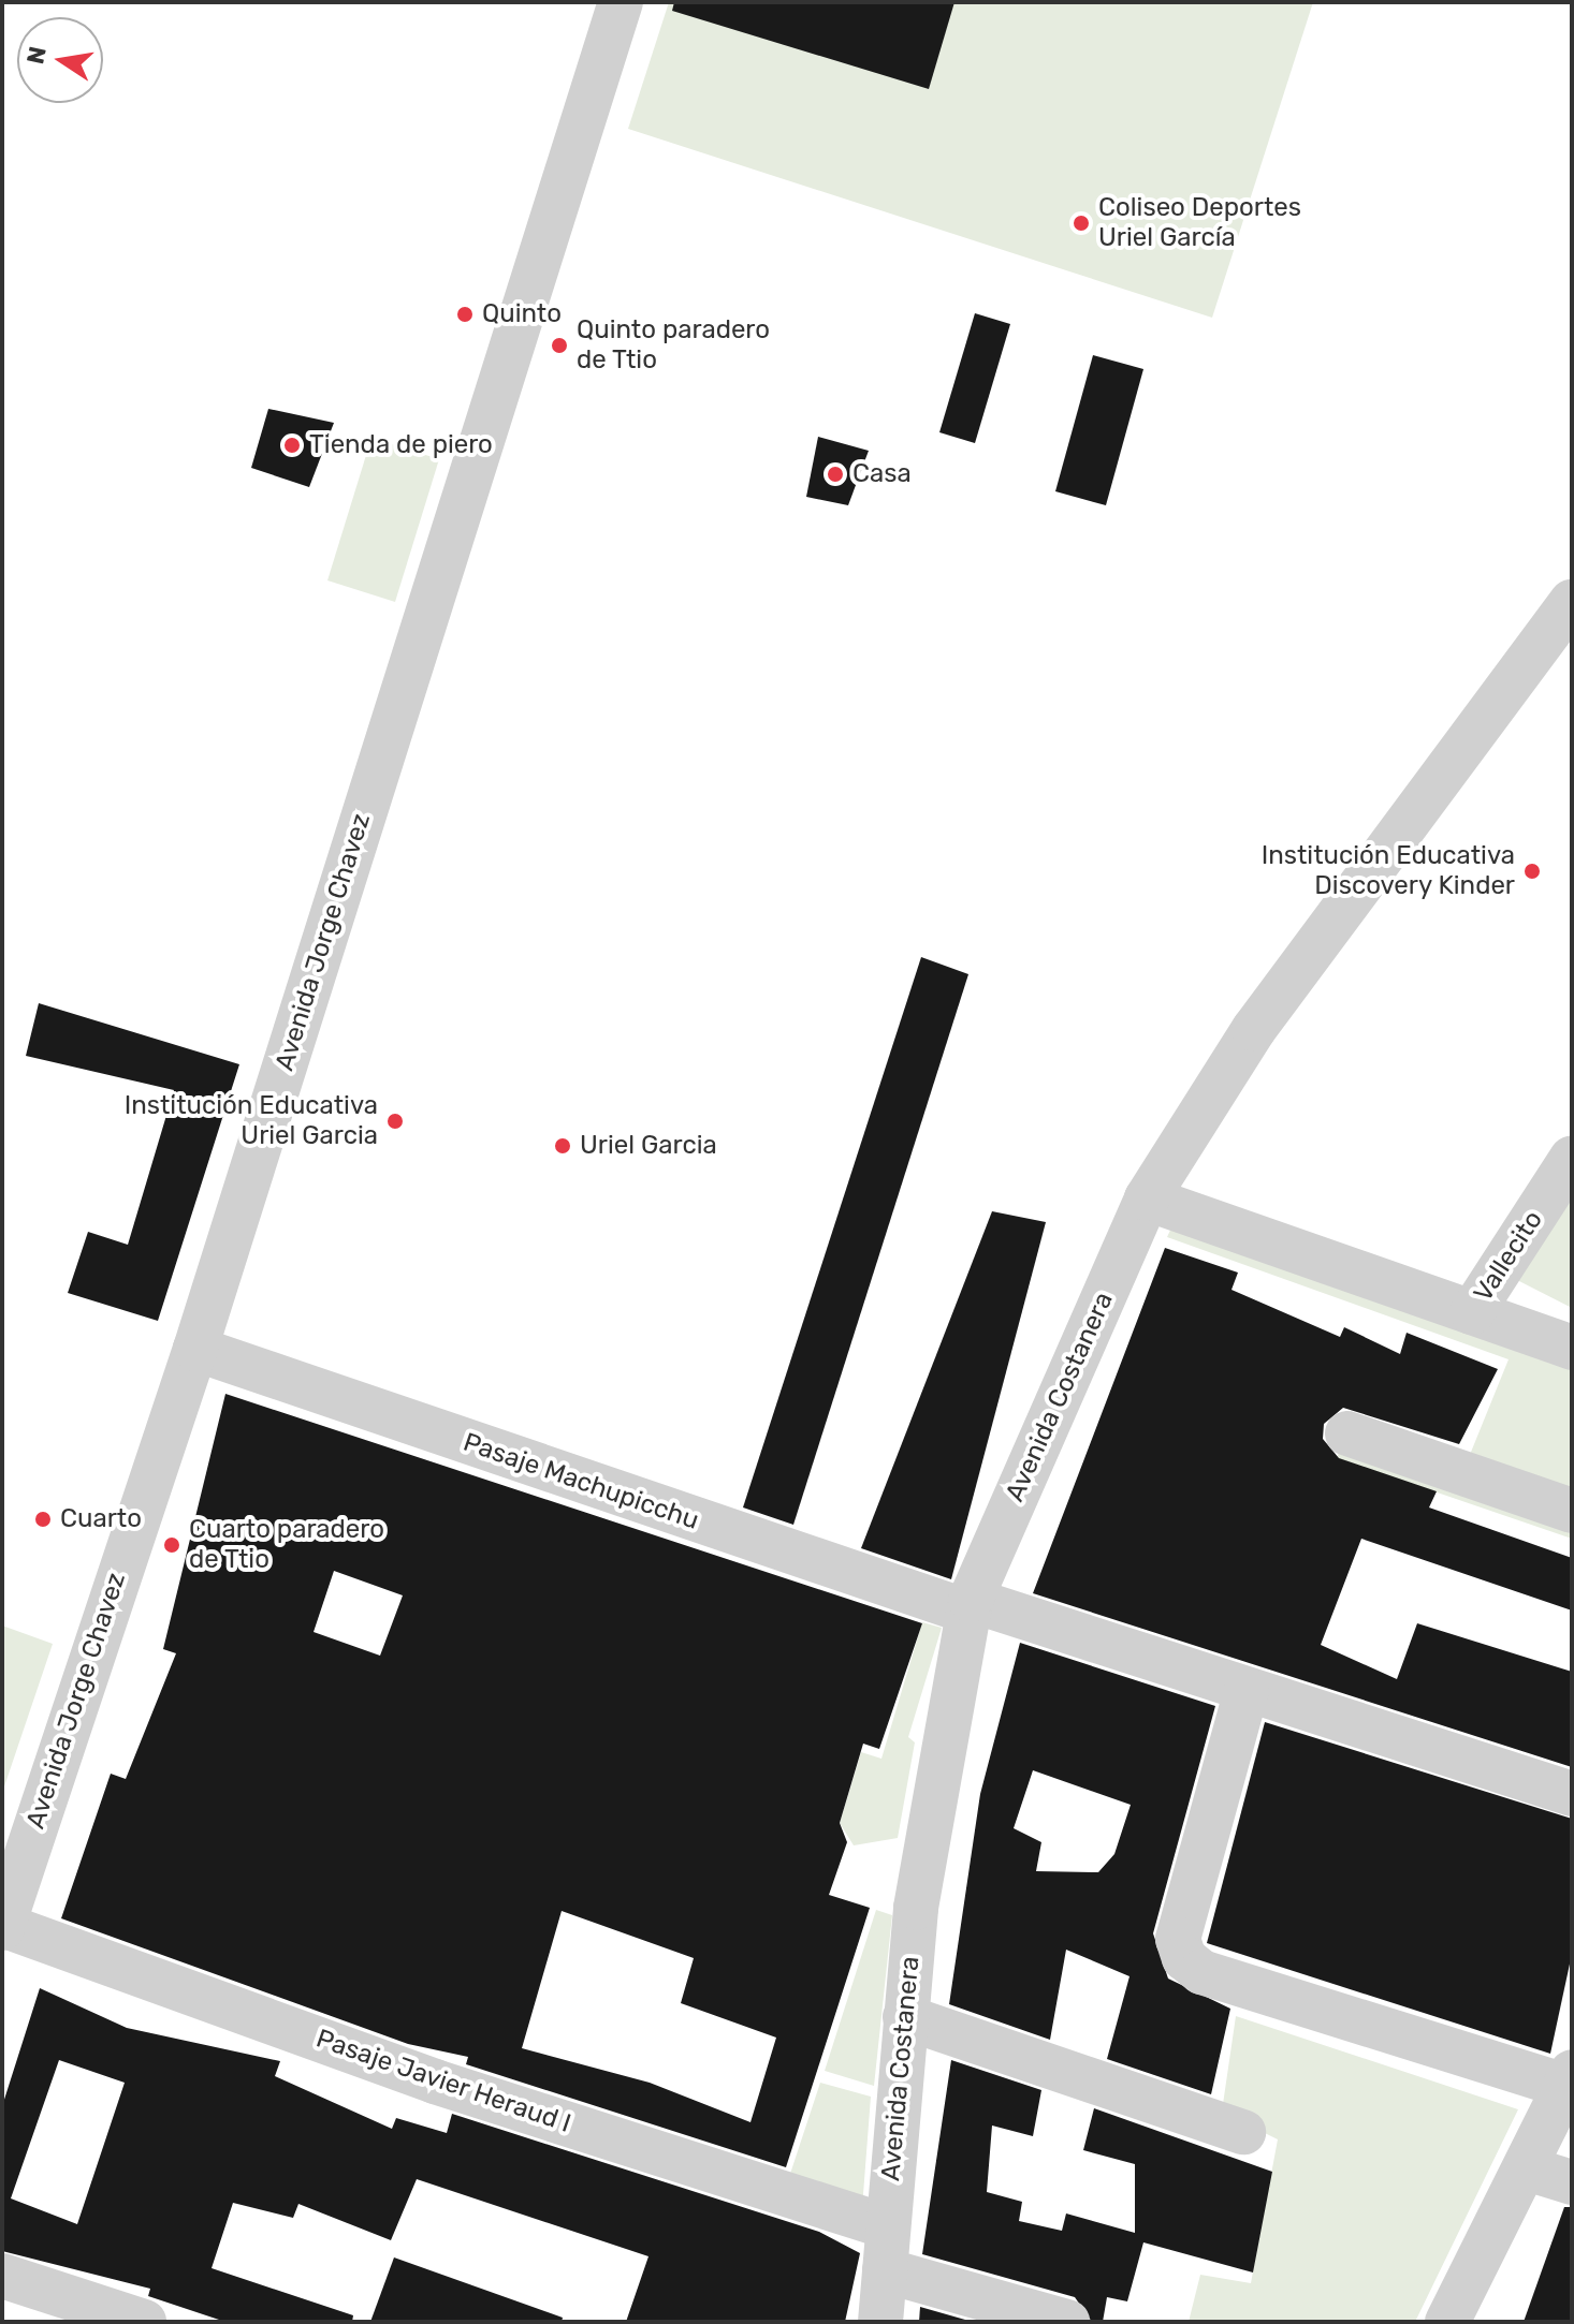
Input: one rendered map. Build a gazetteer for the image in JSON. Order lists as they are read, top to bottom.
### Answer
{
  "streets": {
    "street": [
      "Avenida Jorge Chavez",
      "Vallecito",
      "Avenida Costanera",
      "Pasaje Machupicchu",
      "Pasaje Javier Heraud I"
    ]
  },
  "crossings": [
    ["Avenida Jorge Chavez", "Pasaje Machupicchu"],
    ["Avenida Jorge Chavez", "Pasaje Javier Heraud I"],
    ["Avenida Costanera", "Pasaje Machupicchu"],
    ["Avenida Costanera", "Pasaje Javier Heraud I"]
  ],
  "places": [
    "Coliseo Deportes Uriel García",
    "Quinto",
    "Quinto paradero de Ttio",
    "Tienda de piero",
    "Casa",
    "Institución Educativa Discovery Kinder",
    "Institución Educativa Uriel Garcia",
    "Uriel Garcia",
    "Cuarto",
    "Cuarto paradero de Ttio"
  ],
  "north": "left"
}
